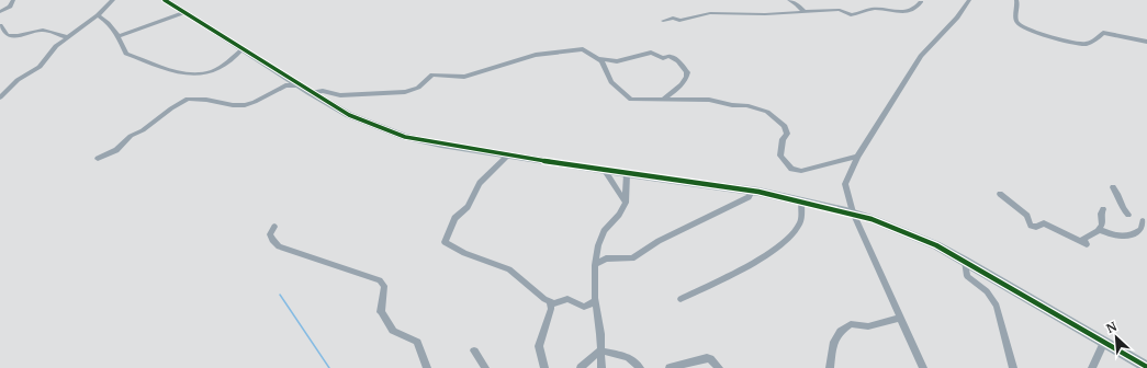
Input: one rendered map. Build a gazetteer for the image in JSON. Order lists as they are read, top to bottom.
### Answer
{
  "north": "top left"
}
